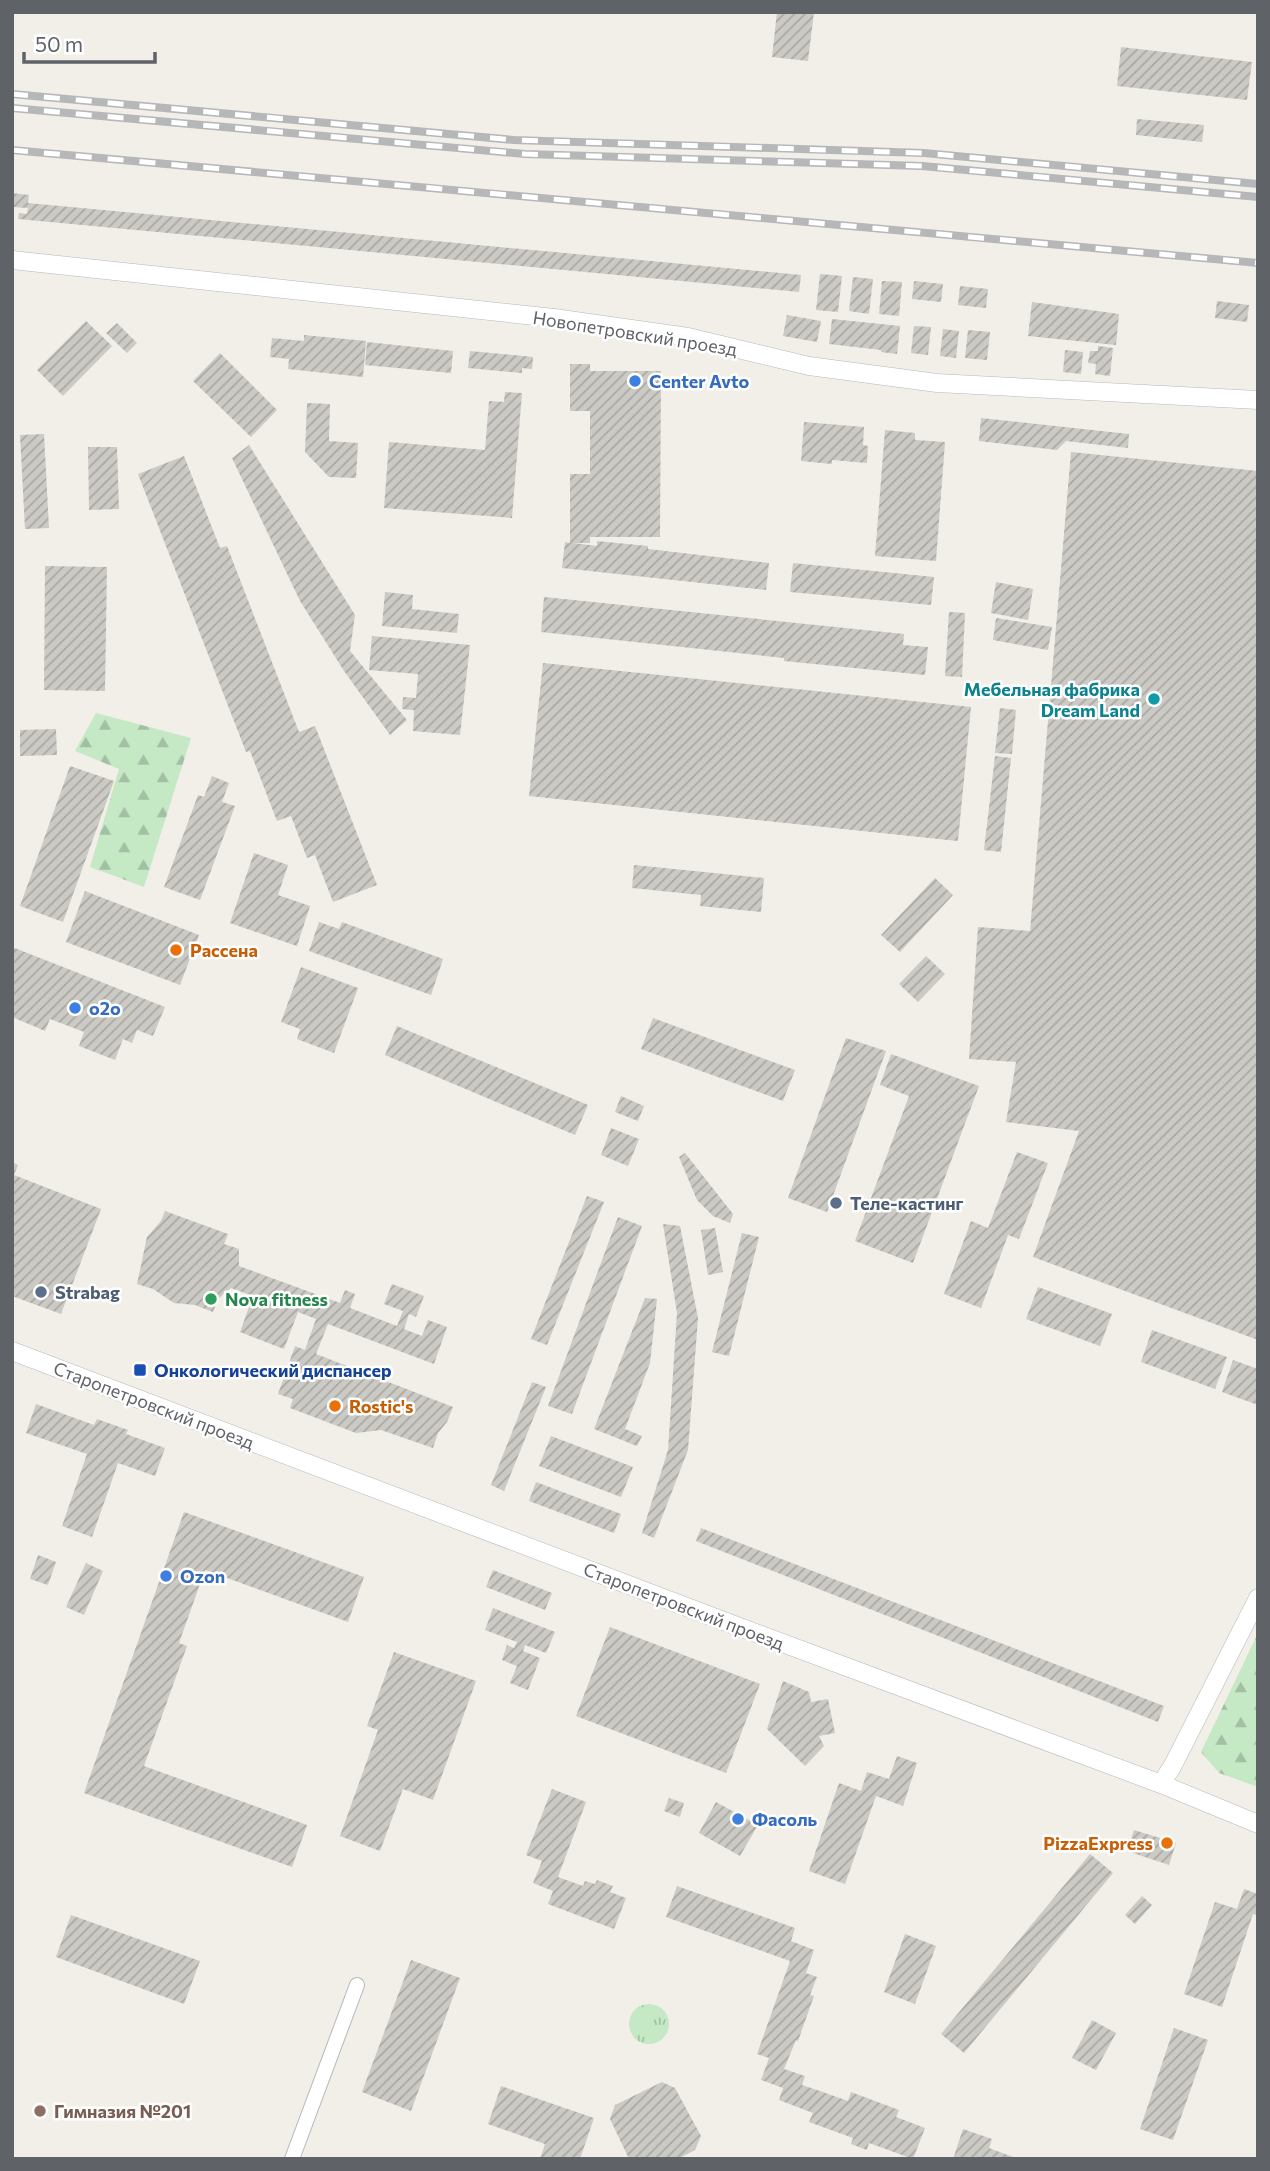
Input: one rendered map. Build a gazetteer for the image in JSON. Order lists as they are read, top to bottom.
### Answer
{
  "streets": {
    "street": ["Новопетровский проезд", "Старопетровский проезд"]
  },
  "places": {
    "other": [
      "Center Avto",
      "Мебельная фабрика Dream Land",
      "Рассена",
      "o2o",
      "Теле-кастинг",
      "Strabag",
      "Nova fitness",
      "Rostic's",
      "Ozon",
      "Фасоль",
      "PizzaExpress",
      "Гимназия №201"
    ],
    "transit": ["Онкологический диспансер"]
  },
  "scale_bar": "50 m"
}
